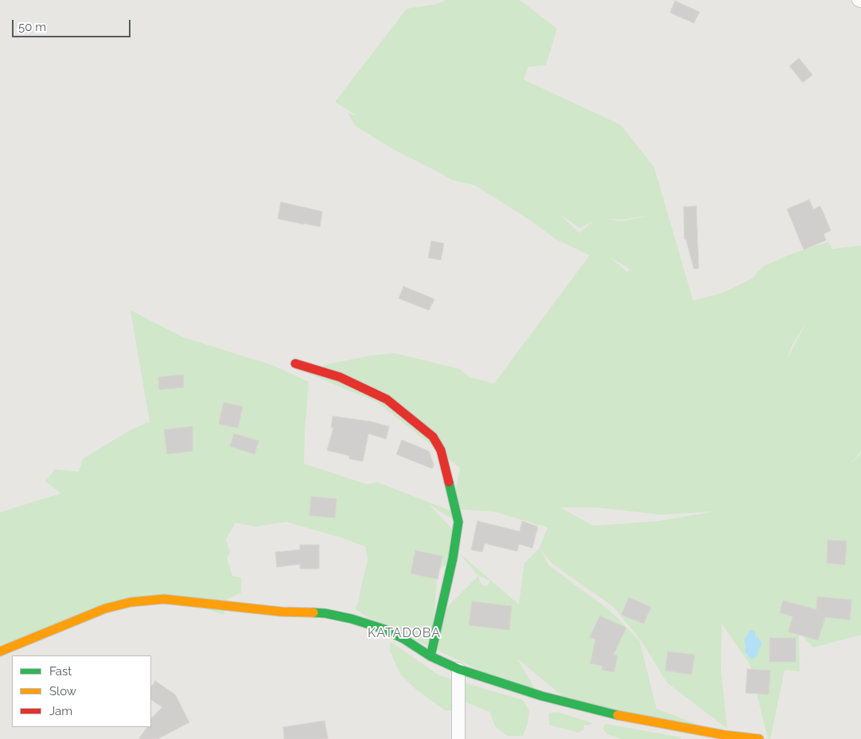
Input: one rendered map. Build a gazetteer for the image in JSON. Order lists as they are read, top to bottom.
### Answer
{
  "districts": ["KATADOBA"],
  "legend": ["Fast", "Slow", "Jam"],
  "scale_bar": "50 m"
}
